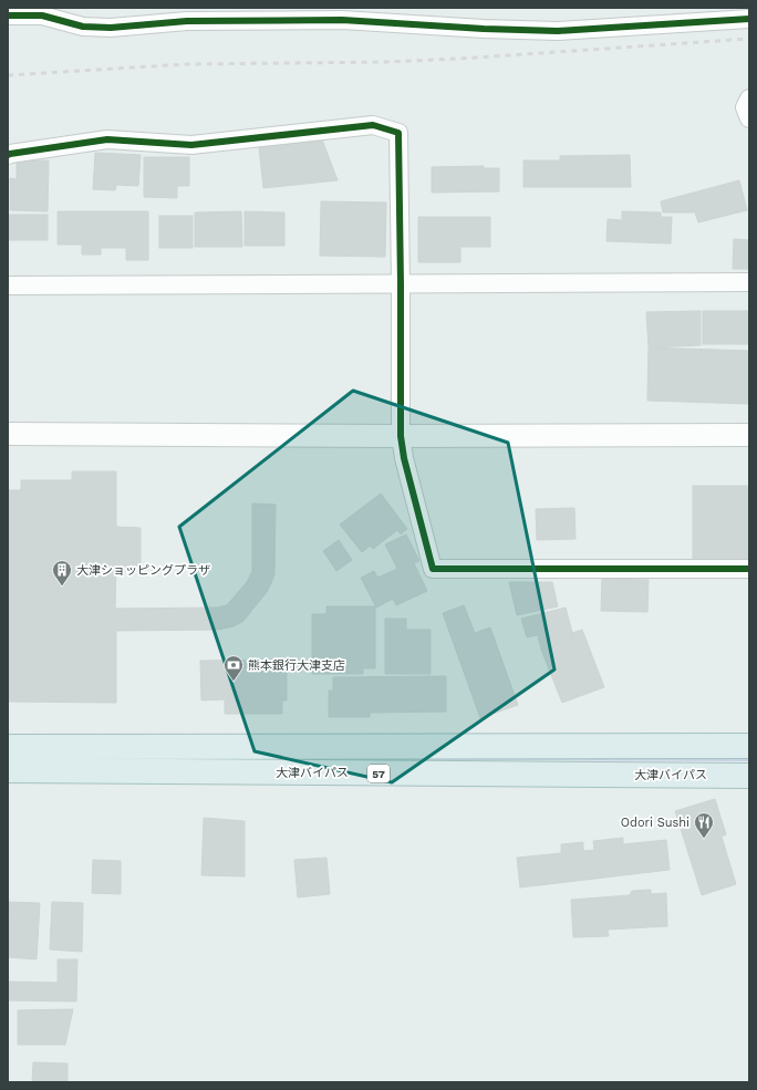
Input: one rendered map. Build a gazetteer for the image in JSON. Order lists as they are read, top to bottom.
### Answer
{
  "streets": {
    "highway": ["大津バイパス", "57"]
  },
  "places": {
    "building": ["大津ショッピングプラザ"],
    "bank": ["熊本銀行大津支店"],
    "restaurant": ["Odori Sushi"]
  }
}
